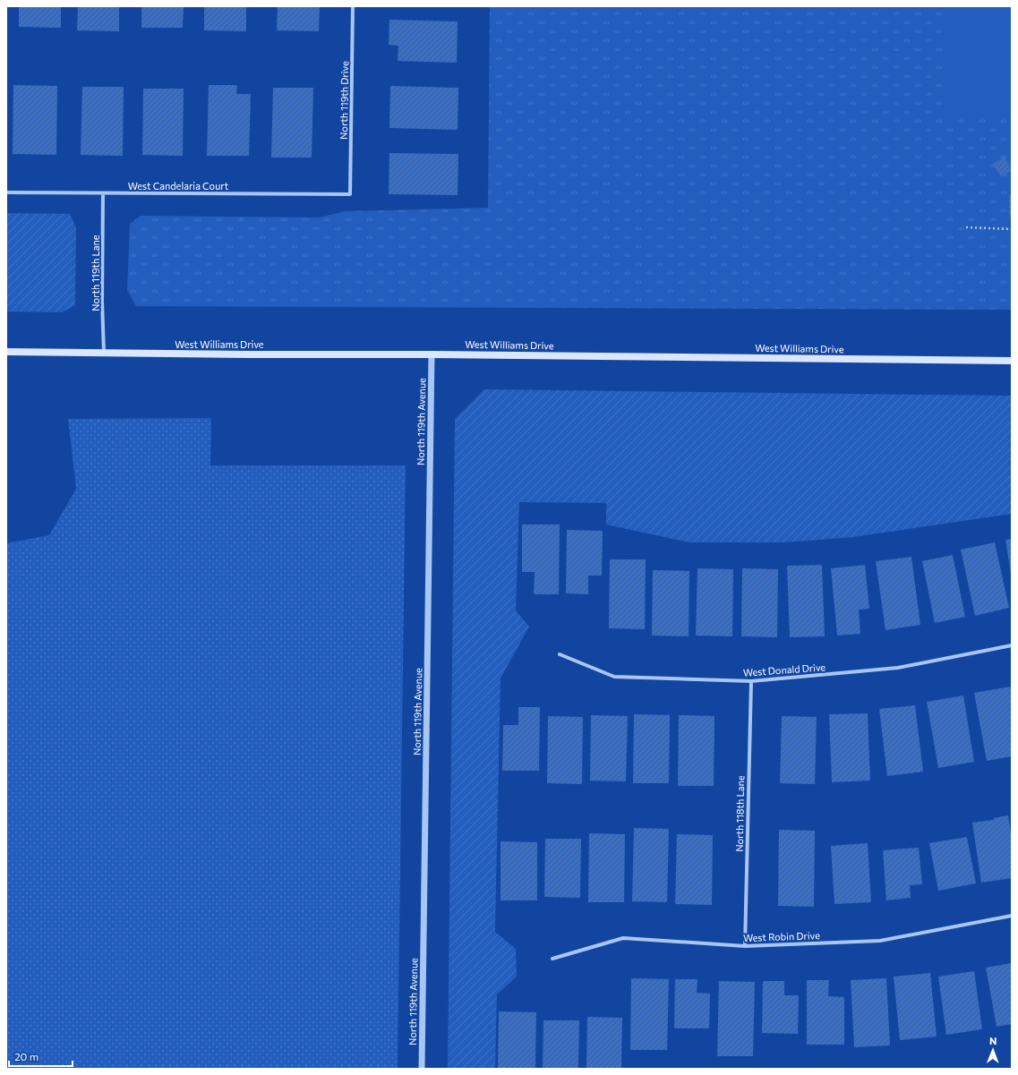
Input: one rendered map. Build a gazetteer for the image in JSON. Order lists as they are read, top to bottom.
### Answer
{
  "streets": {
    "main road": ["West Williams Drive"],
    "street": [
      "North 119th Drive",
      "West Candelaria Court",
      "North 119th Lane",
      "North 119th Avenue",
      "West Donald Drive",
      "North 118th Lane",
      "West Robin Drive"
    ]
  },
  "crossings": [
    ["North 119th Drive", "West Candelaria Court"],
    ["West Candelaria Court", "North 119th Lane"],
    ["North 119th Lane", "West Williams Drive"],
    ["West Williams Drive", "North 119th Avenue"],
    ["West Donald Drive", "North 118th Lane"],
    ["North 118th Lane", "West Robin Drive"]
  ],
  "scale_bar": "20 m",
  "north": "top"
}
